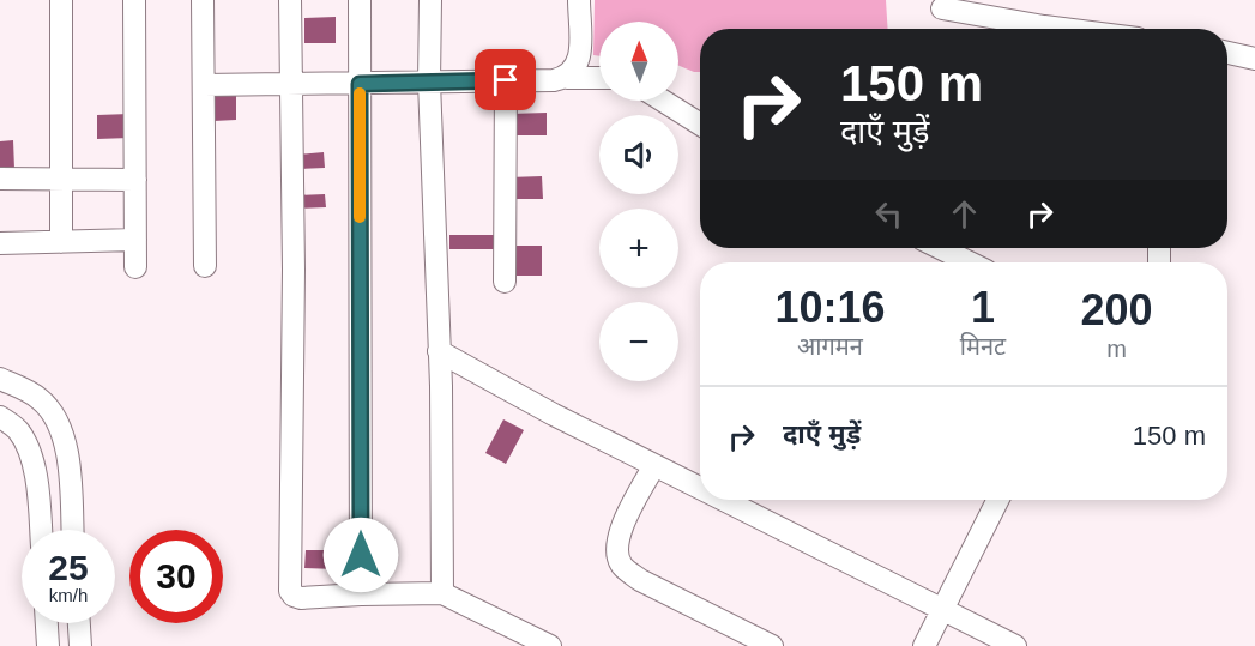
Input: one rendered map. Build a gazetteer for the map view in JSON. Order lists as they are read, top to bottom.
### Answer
{
  "north": "top",
  "page": {
    "map_buttons": ["+", "−"],
    "turn": ["150 m", "दाएँ मुड़ें"],
    "eta": [
      "10:16",
      "आगमन",
      "1",
      "मिनट",
      "200",
      "m"
    ],
    "list": [
      {
        "name": "दाएँ मुड़ें",
        "value": "150 m"
      }
    ],
    "speed": "25 km/h",
    "limit": "30"
  }
}
